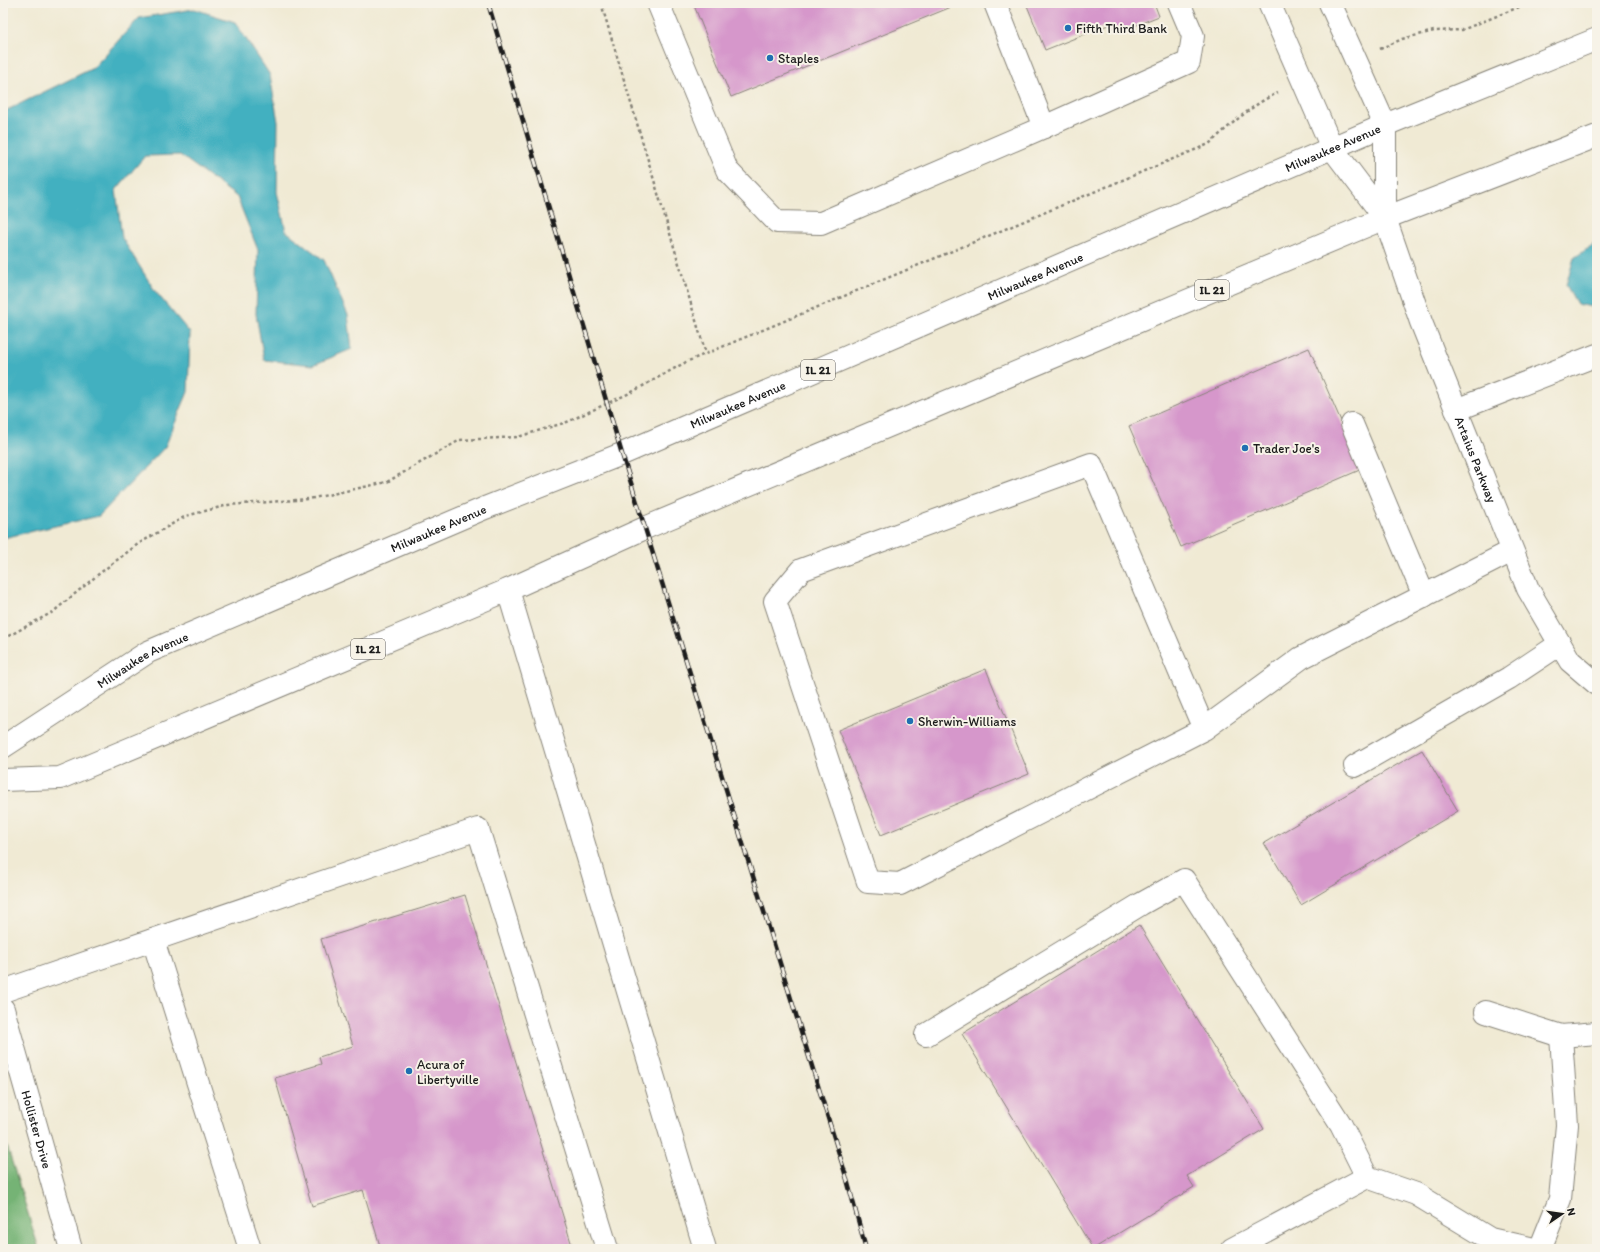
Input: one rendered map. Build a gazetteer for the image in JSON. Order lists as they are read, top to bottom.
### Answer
{
  "streets": {
    "main road": [
      "Milwaukee Avenue",
      "IL 21",
      "Artaius Parkway",
      "Hollister Drive"
    ]
  },
  "crossings": [
    ["IL 21", "Artaius Parkway"]
  ],
  "places": [
    "Fifth Third Bank",
    "Staples",
    "Trader Joe's",
    "Sherwin-Williams",
    "Acura of Libertyville"
  ],
  "north": "right"
}
